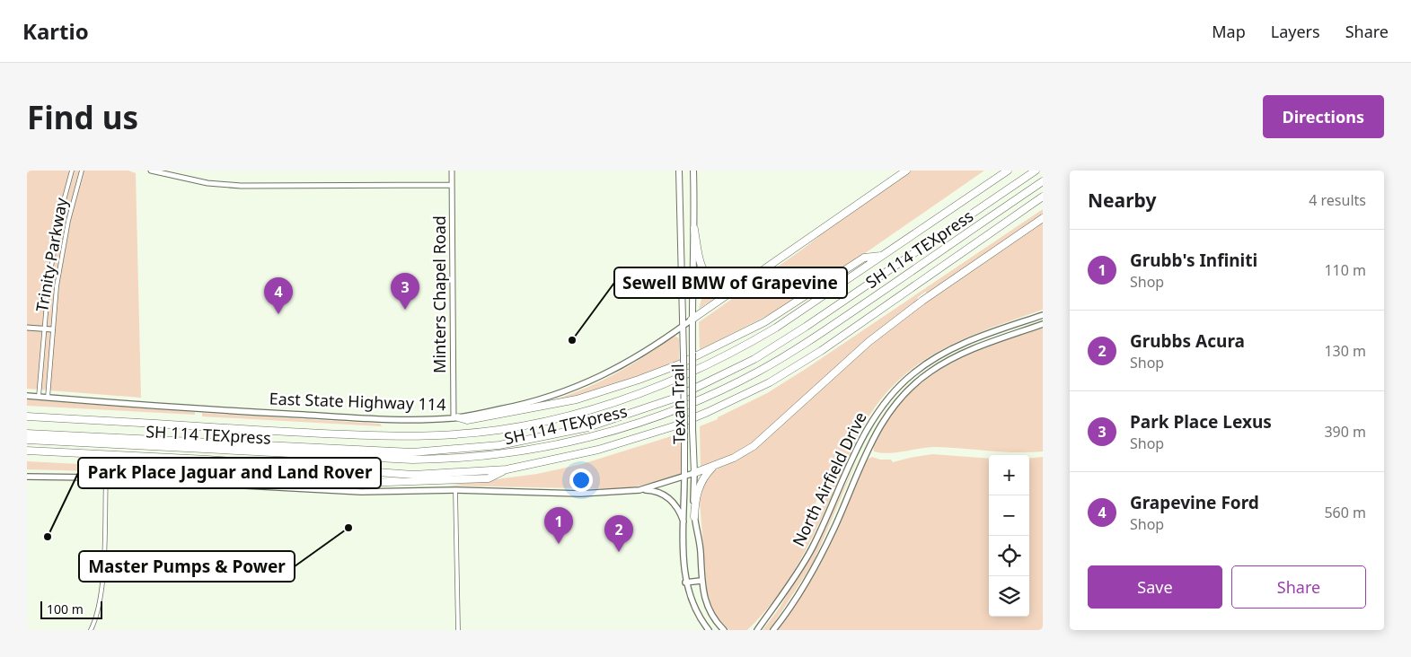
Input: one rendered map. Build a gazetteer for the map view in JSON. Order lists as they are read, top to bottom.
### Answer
{
  "streets": {
    "highway": ["SH 114 TEXpress"],
    "main road": ["East State Highway 114", "Texan Trail", "North Airfield Drive"],
    "street": ["Trinity Parkway", "Minters Chapel Road"]
  },
  "crossings": [
    ["Trinity Parkway", "East State Highway 114"],
    ["Minters Chapel Road", "East State Highway 114"],
    ["East State Highway 114", "Texan Trail"]
  ],
  "places": ["Sewell BMW of Grapevine", "Master Pumps & Power", "Park Place Jaguar and Land Rover"],
  "scale_bar": "100 m",
  "page": {
    "header": "Kartio",
    "nav": ["Map", "Layers", "Share"],
    "buttons": [
      "Directions",
      ["Save", "Share"]
    ],
    "title": "Find us",
    "heading": ["Nearby", "4 results"],
    "list": [
      {
        "mark": "1",
        "name": "Grubb's Infiniti",
        "note": "Shop",
        "value": "110 m"
      },
      {
        "mark": "2",
        "name": "Grubbs Acura",
        "note": "Shop",
        "value": "130 m"
      },
      {
        "mark": "3",
        "name": "Park Place Lexus",
        "note": "Shop",
        "value": "390 m"
      },
      {
        "mark": "4",
        "name": "Grapevine Ford",
        "note": "Shop",
        "value": "560 m"
      }
    ],
    "pins": [
      "3",
      "4",
      "1",
      "2"
    ],
    "map_buttons": ["+", "−"],
    "scale": "100 m"
  }
}
